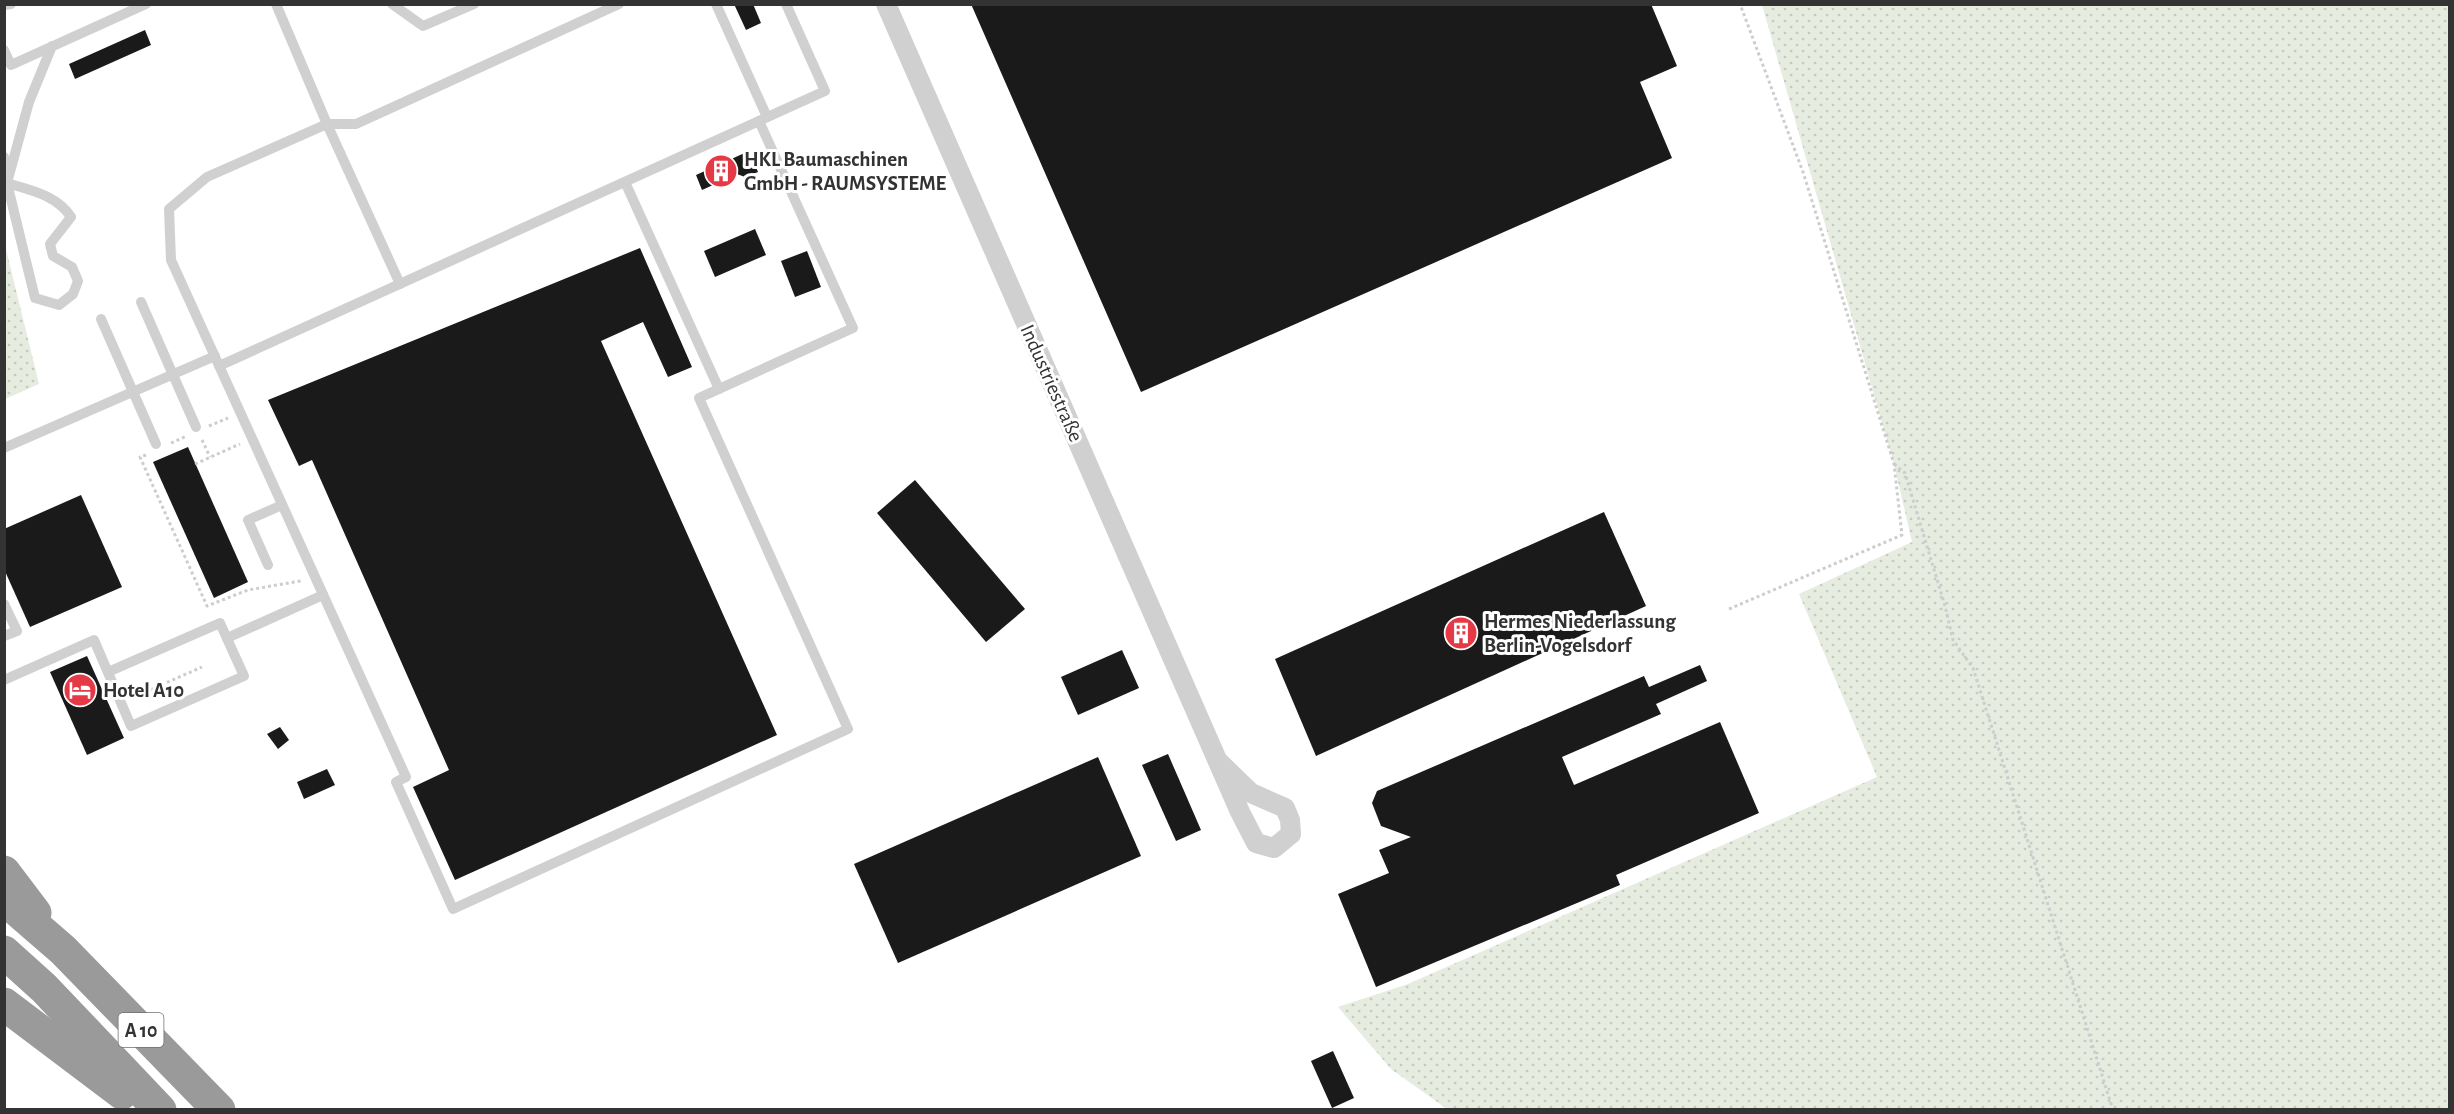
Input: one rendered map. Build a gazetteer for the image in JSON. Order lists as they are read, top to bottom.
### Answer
{
  "streets": {
    "highway": ["A 10"],
    "street": ["Industriestraße"]
  },
  "places": {
    "building": ["HKL Baumaschinen GmbH - RAUMSYSTEME", "Hermes Niederlassung Berlin-Vogelsdorf"],
    "hotel": ["Hotel A10"]
  }
}
